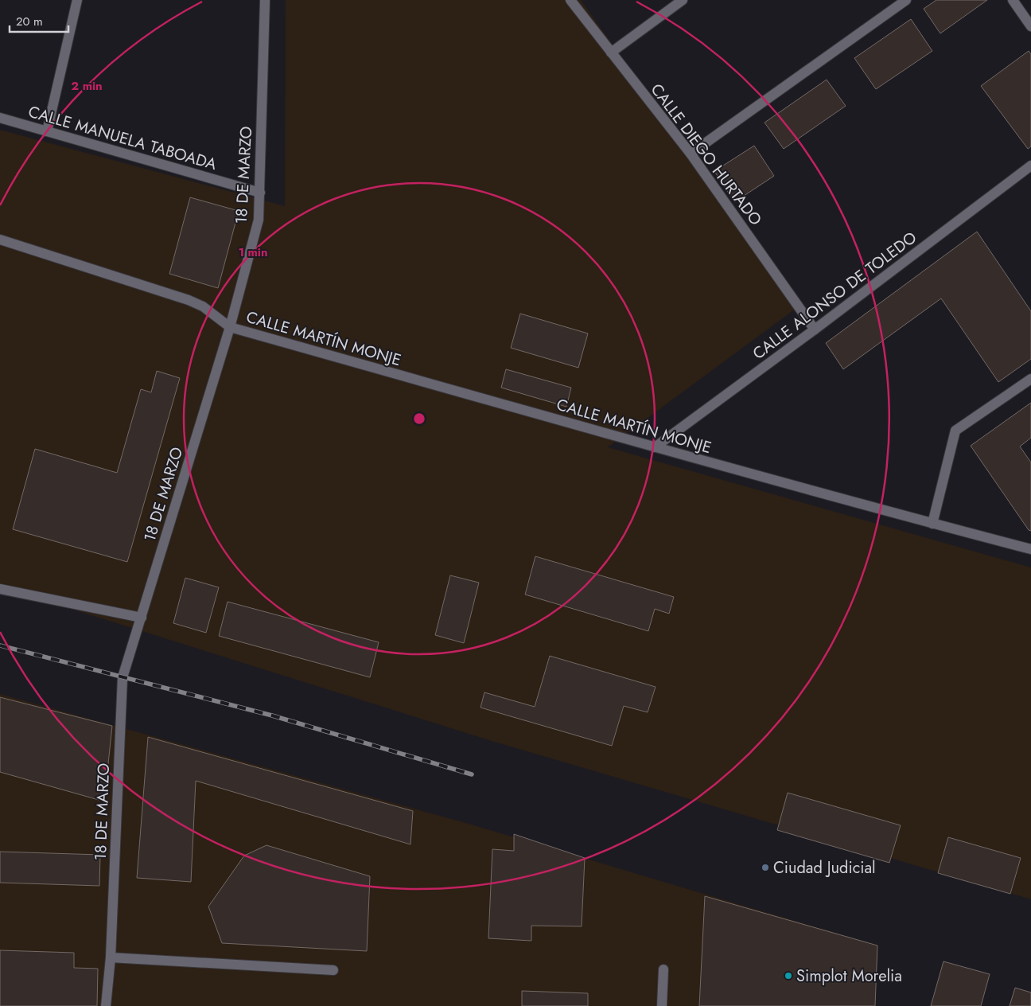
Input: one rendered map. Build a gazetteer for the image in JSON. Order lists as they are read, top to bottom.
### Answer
{
  "streets": {
    "street": [
      "CALLE MANUELA TABOADA",
      "CALLE DIEGO HURTADO",
      "18 DE MARZO",
      "CALLE ALONSO DE TOLEDO",
      "CALLE MARTÍN MONJE"
    ]
  },
  "crossings": [
    ["CALLE MANUELA TABOADA", "18 DE MARZO"],
    ["CALLE DIEGO HURTADO", "CALLE ALONSO DE TOLEDO"],
    ["18 DE MARZO", "CALLE MARTÍN MONJE"],
    ["CALLE ALONSO DE TOLEDO", "CALLE MARTÍN MONJE"]
  ],
  "places": ["Ciudad Judicial", "Simplot Morelia"],
  "scale_bar": "20 m",
  "rings": ["2 min", "1 min"]
}
